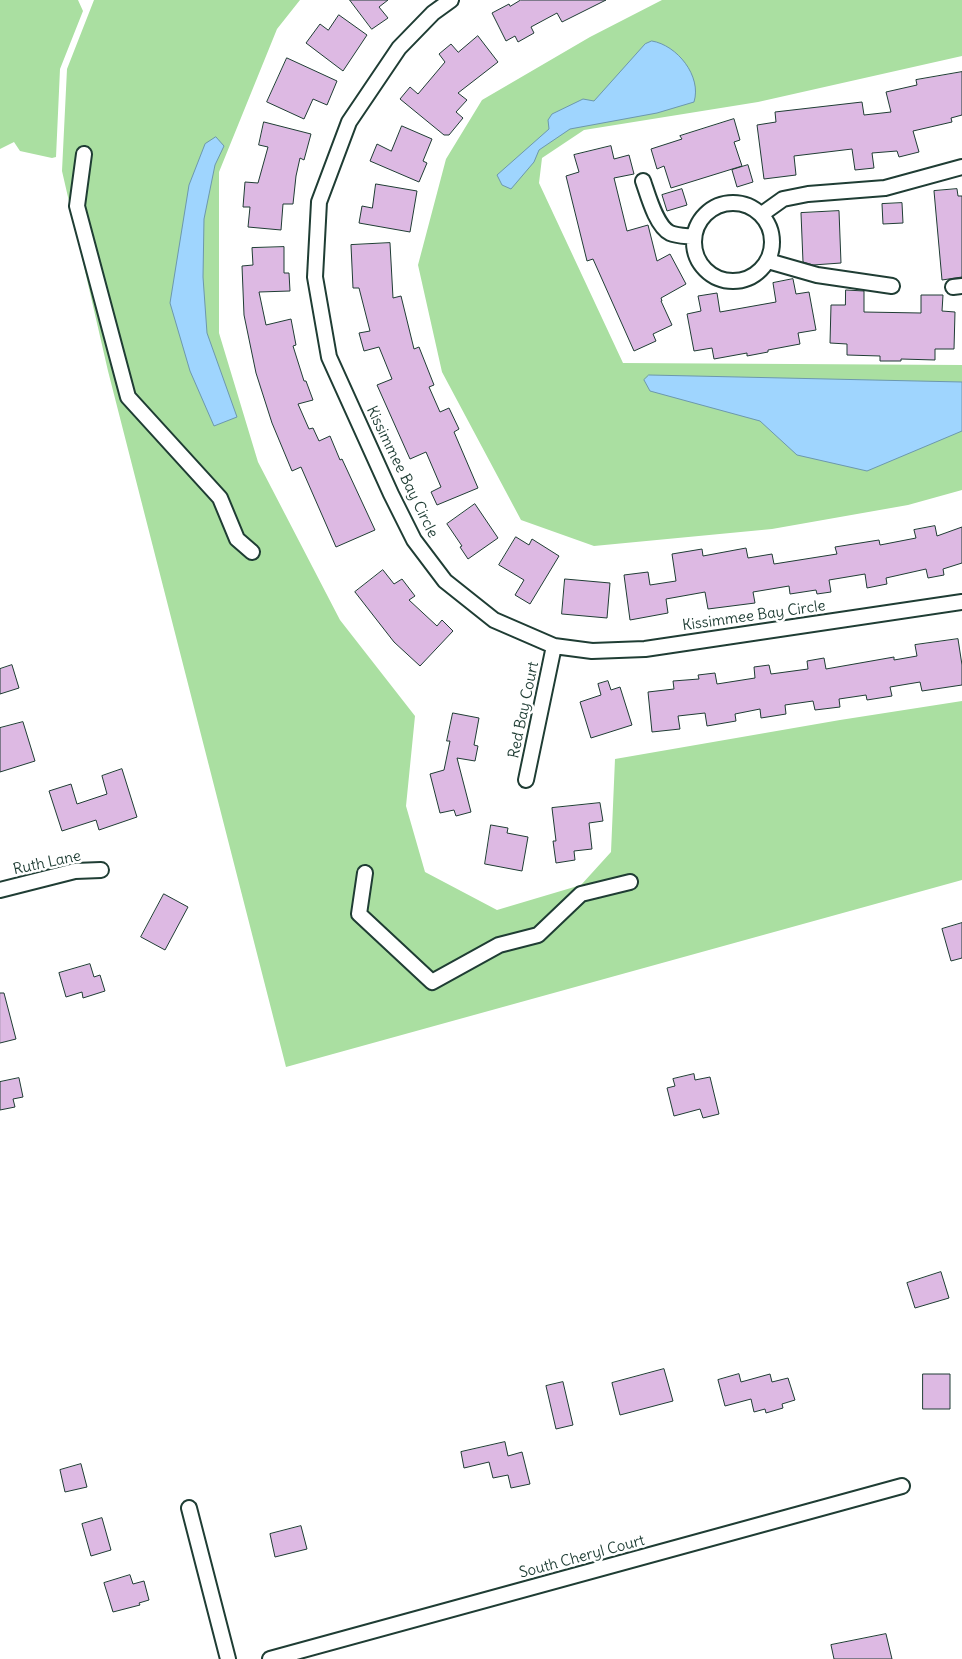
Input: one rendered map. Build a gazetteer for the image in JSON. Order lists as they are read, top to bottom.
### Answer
{
  "streets": {
    "street": [
      "Kissimmee Bay Circle",
      "Red Bay Court",
      "Ruth Lane",
      "South Cheryl Court"
    ]
  },
  "crossings": [
    ["Kissimmee Bay Circle", "Red Bay Court"]
  ]
}
